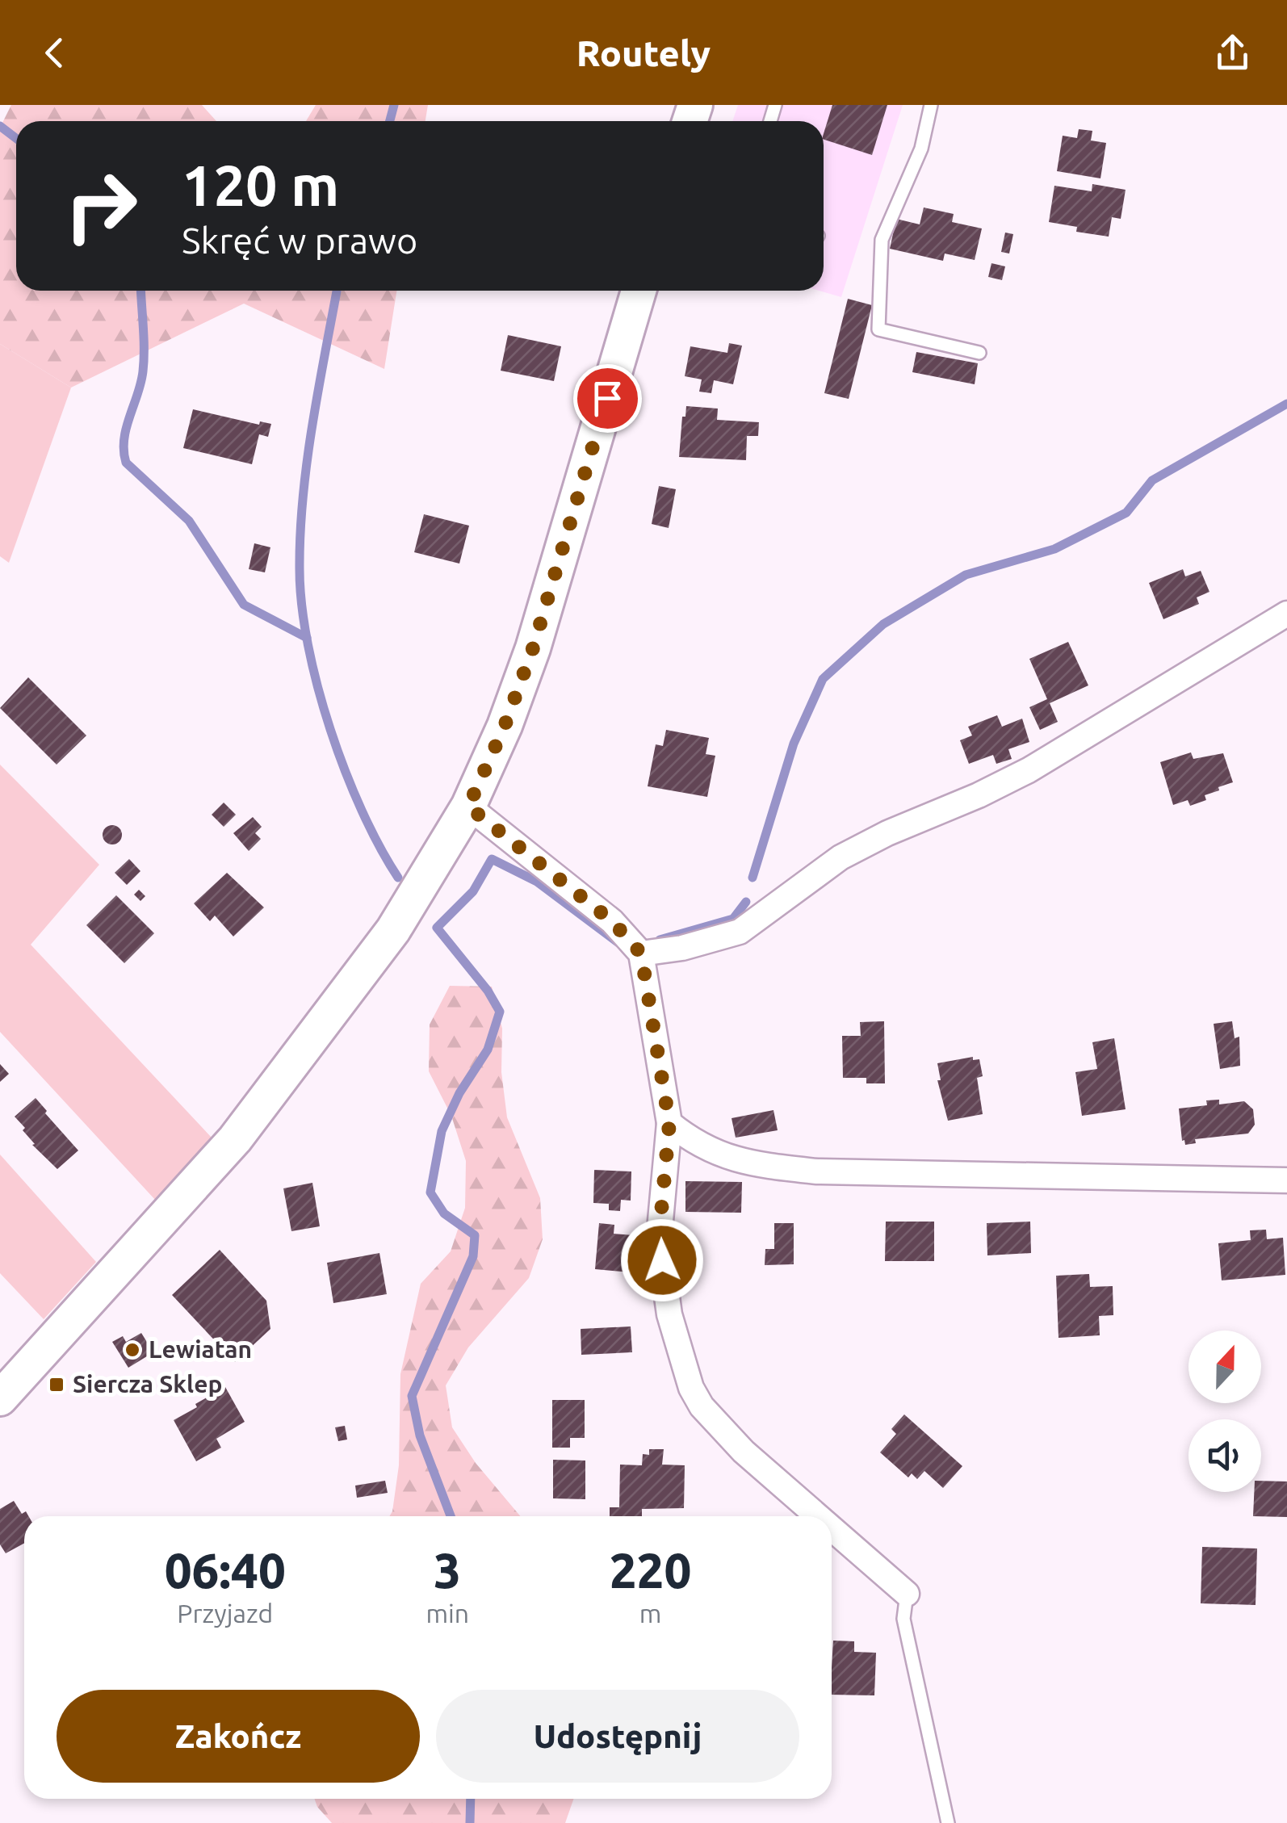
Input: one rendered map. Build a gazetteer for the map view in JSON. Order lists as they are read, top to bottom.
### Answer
{
  "places": {
    "other": ["Lewiatan"],
    "transit": ["Siercza Sklep"]
  },
  "north": "top",
  "page": {
    "header": "Routely",
    "turn": ["120 m", "Skręć w prawo"],
    "eta": [
      "06:40",
      "Przyjazd",
      "3",
      "min",
      "220",
      "m"
    ],
    "buttons": ["Zakończ", "Udostępnij"]
  }
}
